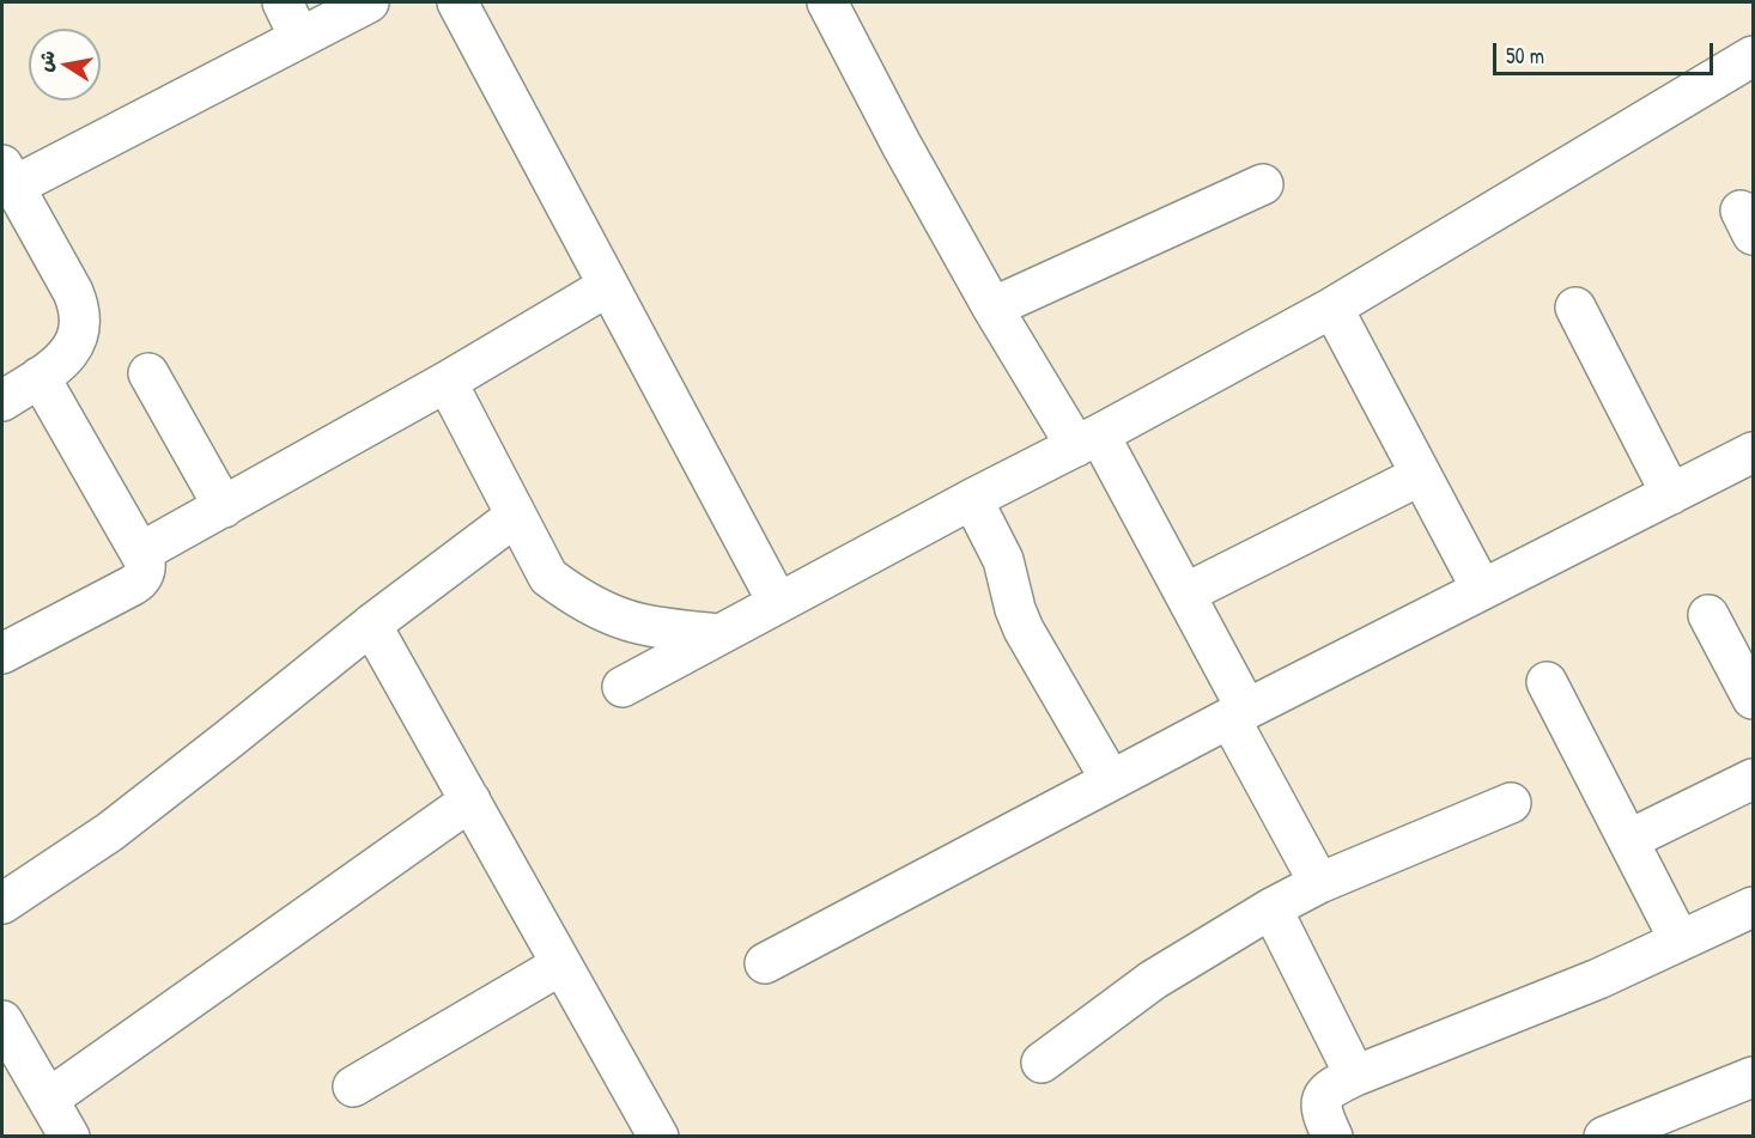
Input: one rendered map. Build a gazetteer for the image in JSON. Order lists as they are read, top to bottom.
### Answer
{
  "scale_bar": "50 m",
  "north": "left"
}
